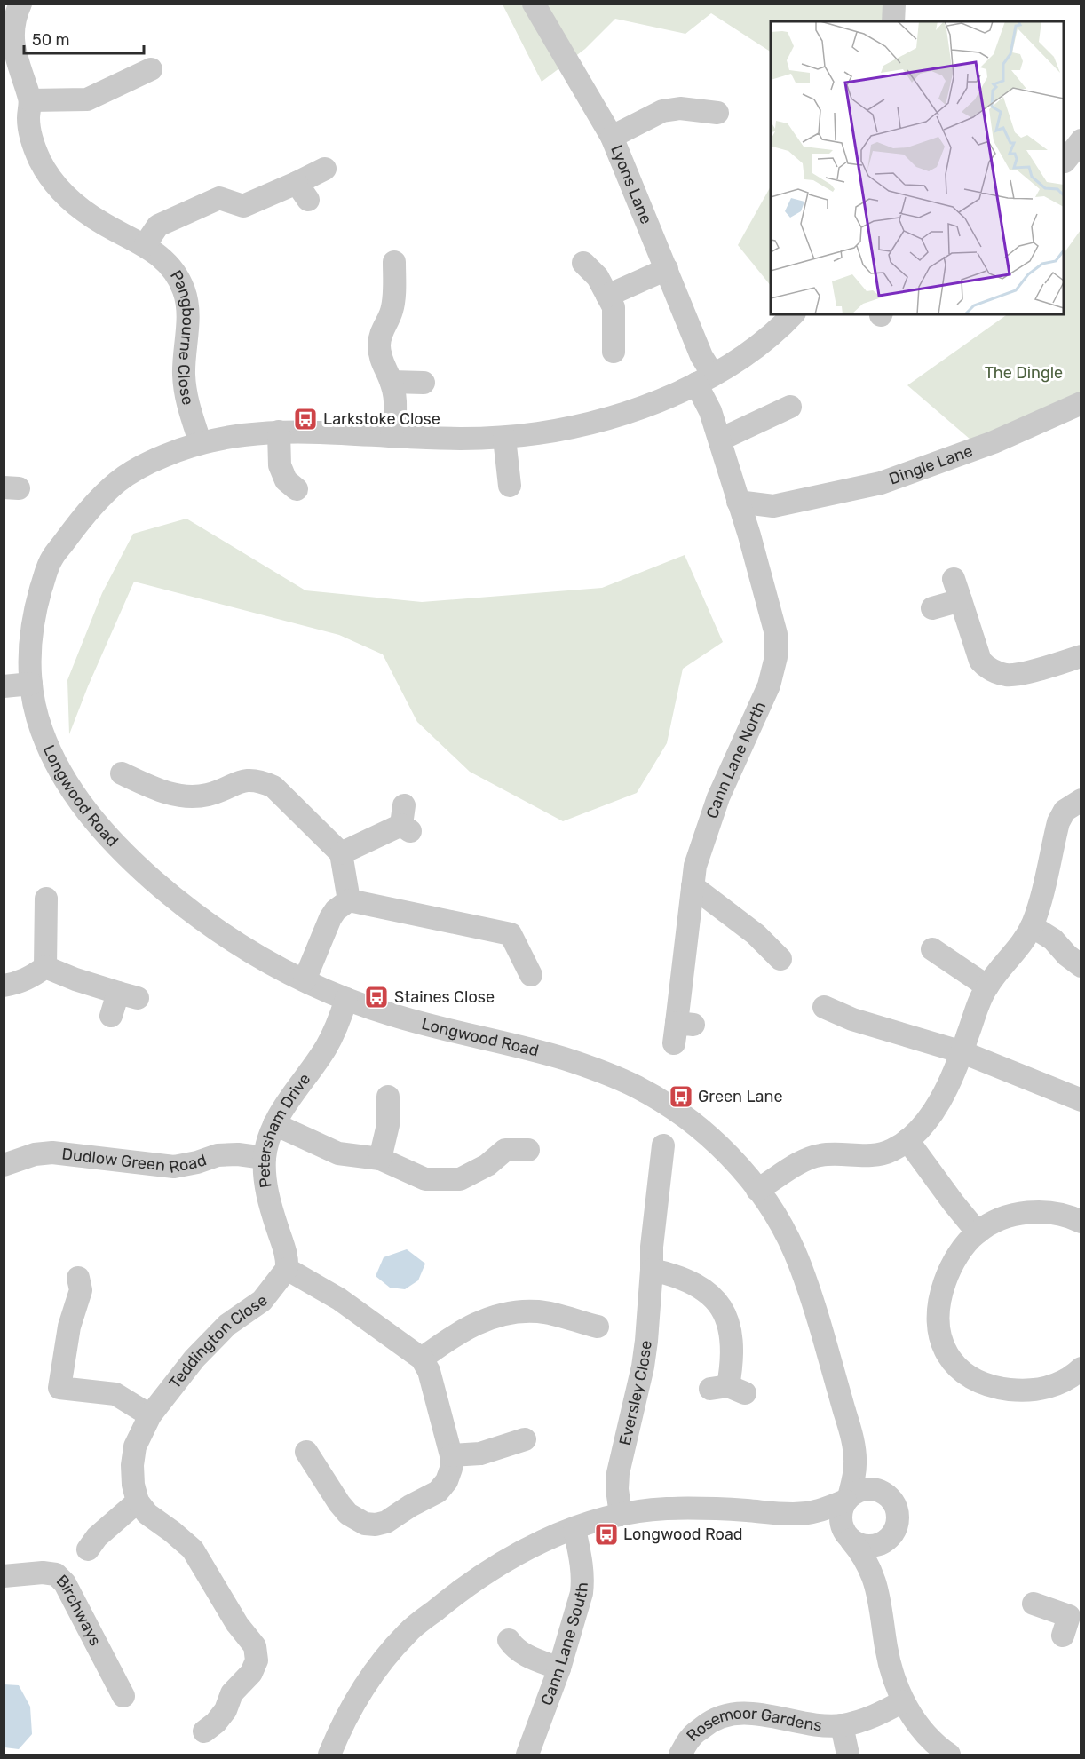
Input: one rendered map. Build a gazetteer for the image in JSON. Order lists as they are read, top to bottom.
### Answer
{
  "streets": {
    "street": [
      "Lyons Lane",
      "Pangbourne Close",
      "Dingle Lane",
      "Cann Lane North",
      "Longwood Road",
      "Petersham Drive",
      "Dudlow Green Road",
      "Teddington Close",
      "Eversley Close",
      "Birchways",
      "Cann Lane South",
      "Rosemoor Gardens"
    ]
  },
  "crossings": [
    ["Lyons Lane", "Dingle Lane"],
    ["Lyons Lane", "Cann Lane North"],
    ["Lyons Lane", "Longwood Road"],
    ["Pangbourne Close", "Longwood Road"],
    ["Dingle Lane", "Cann Lane North"],
    ["Longwood Road", "Petersham Drive"],
    ["Petersham Drive", "Dudlow Green Road"],
    ["Petersham Drive", "Teddington Close"]
  ],
  "parks": ["The Dingle"],
  "places": {
    "bus stop": [
      "Larkstoke Close",
      "Staines Close",
      "Green Lane",
      "Longwood Road"
    ]
  },
  "scale_bar": "50 m"
}
